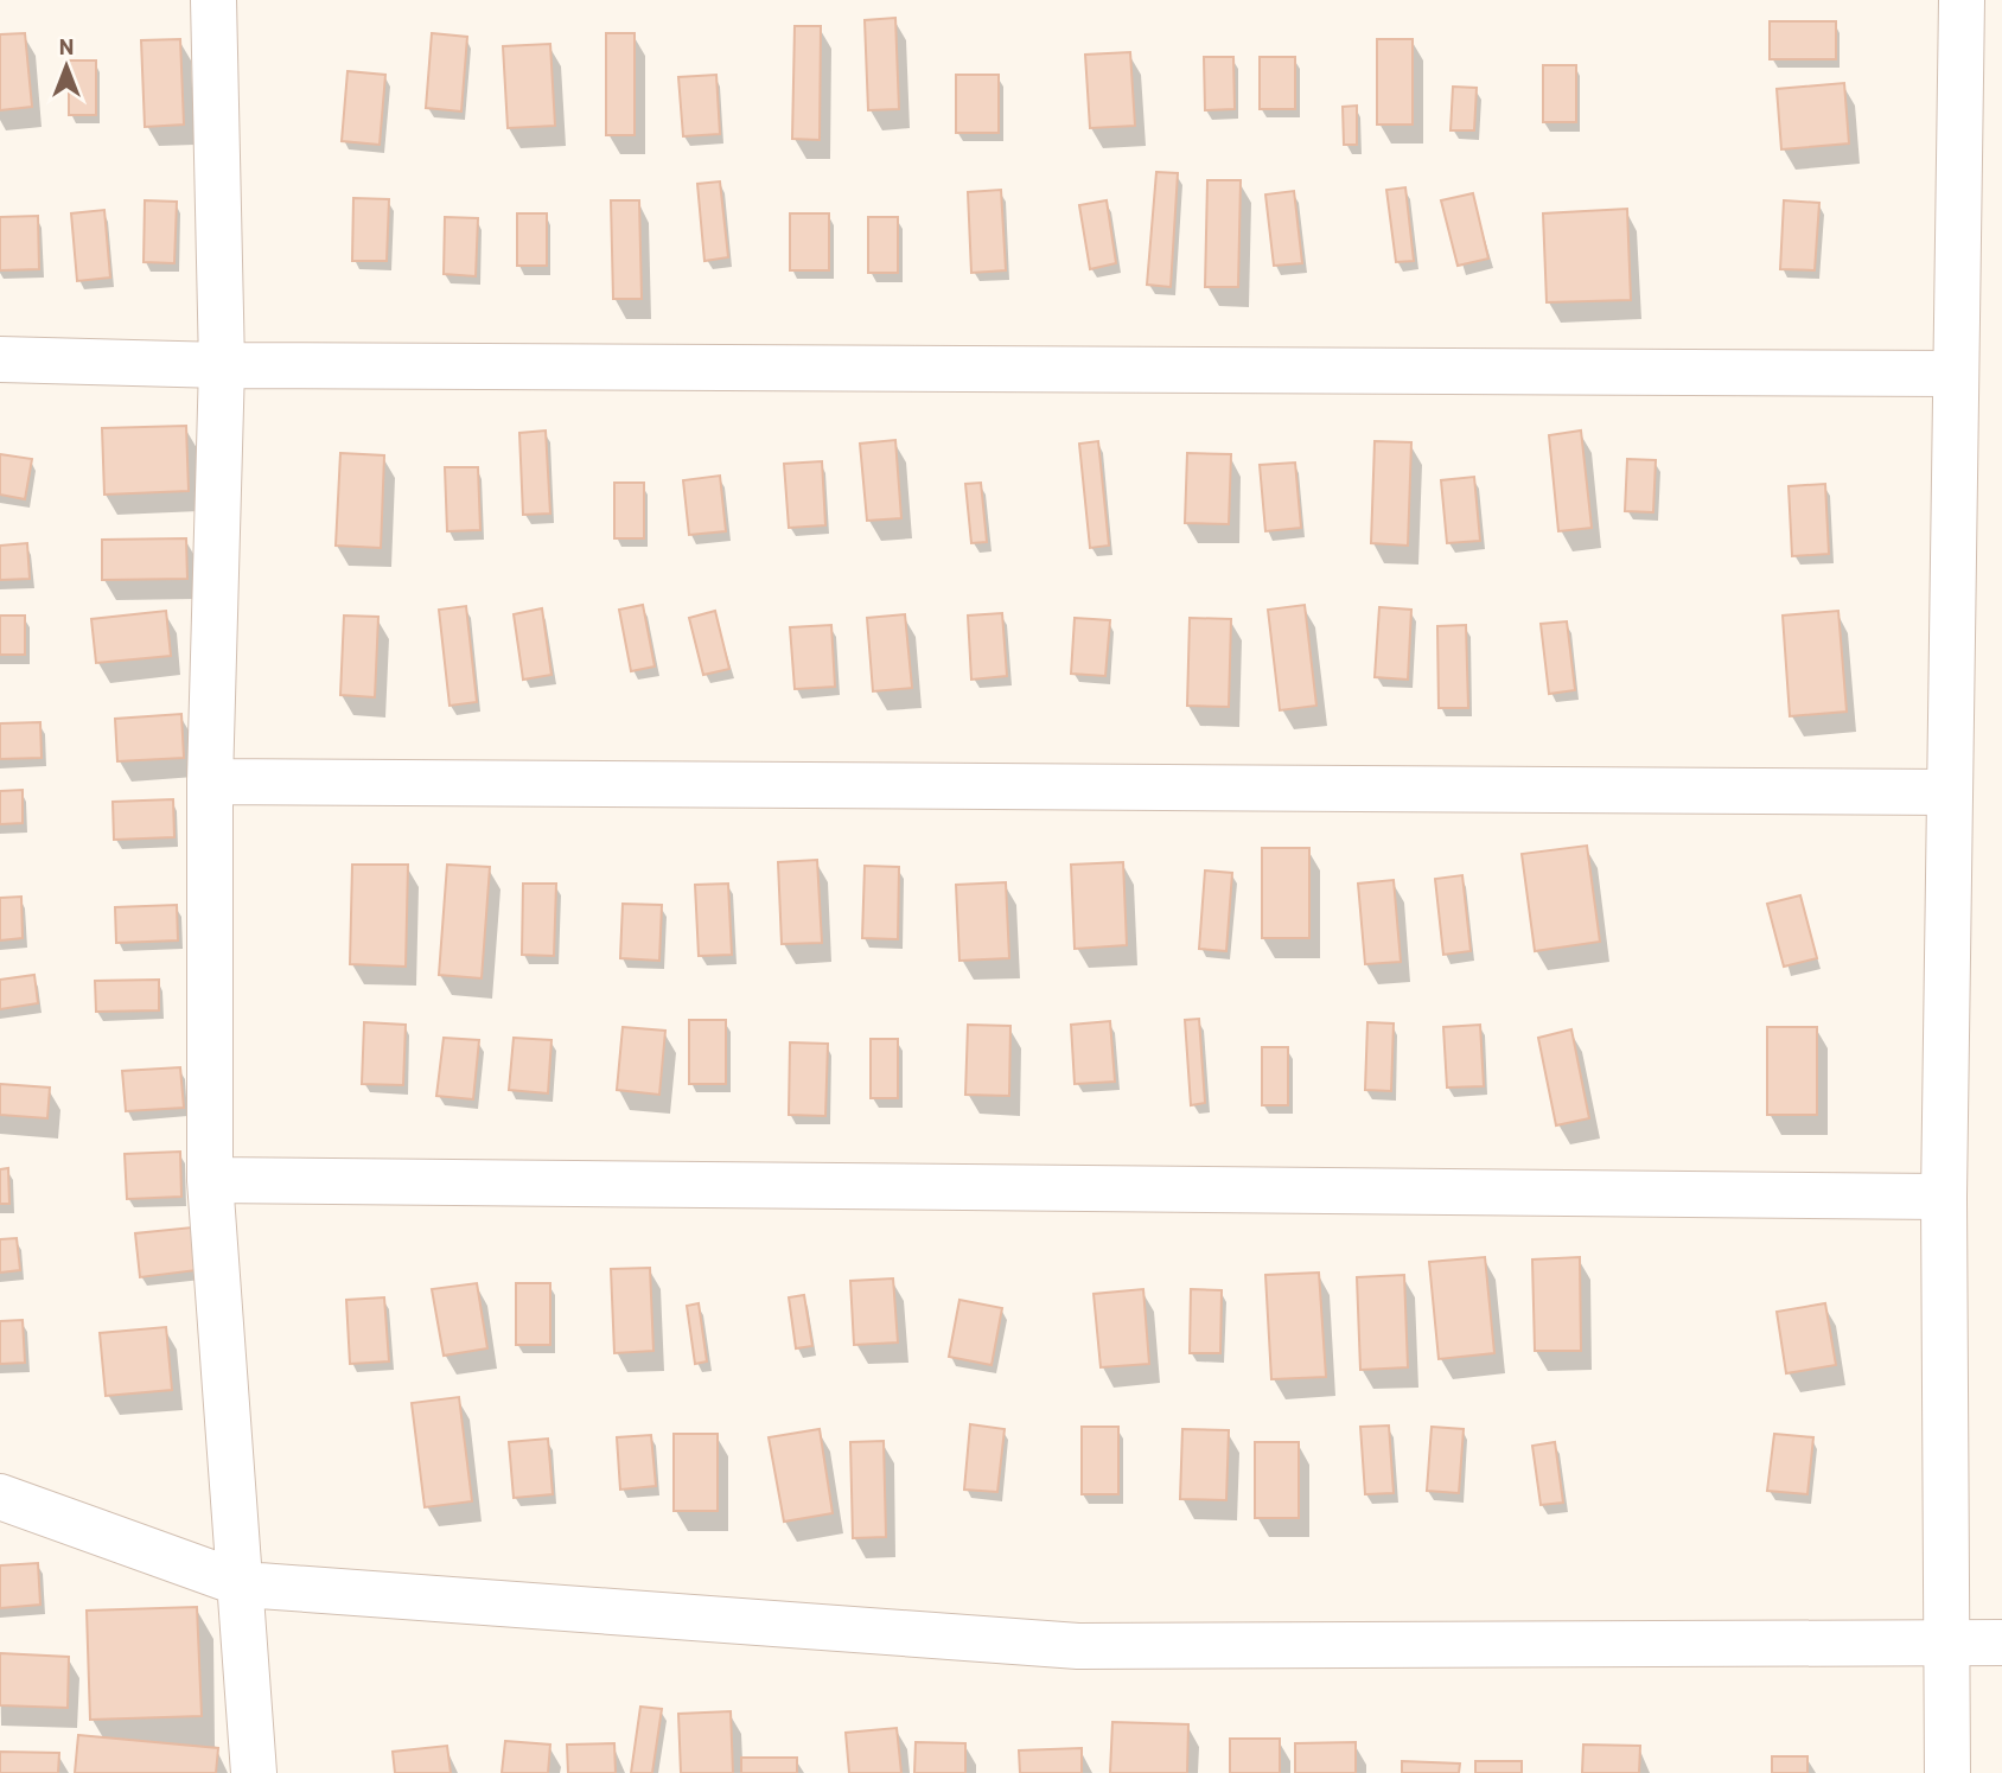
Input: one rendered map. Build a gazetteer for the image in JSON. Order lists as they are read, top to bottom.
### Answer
{
  "north": "top"
}
